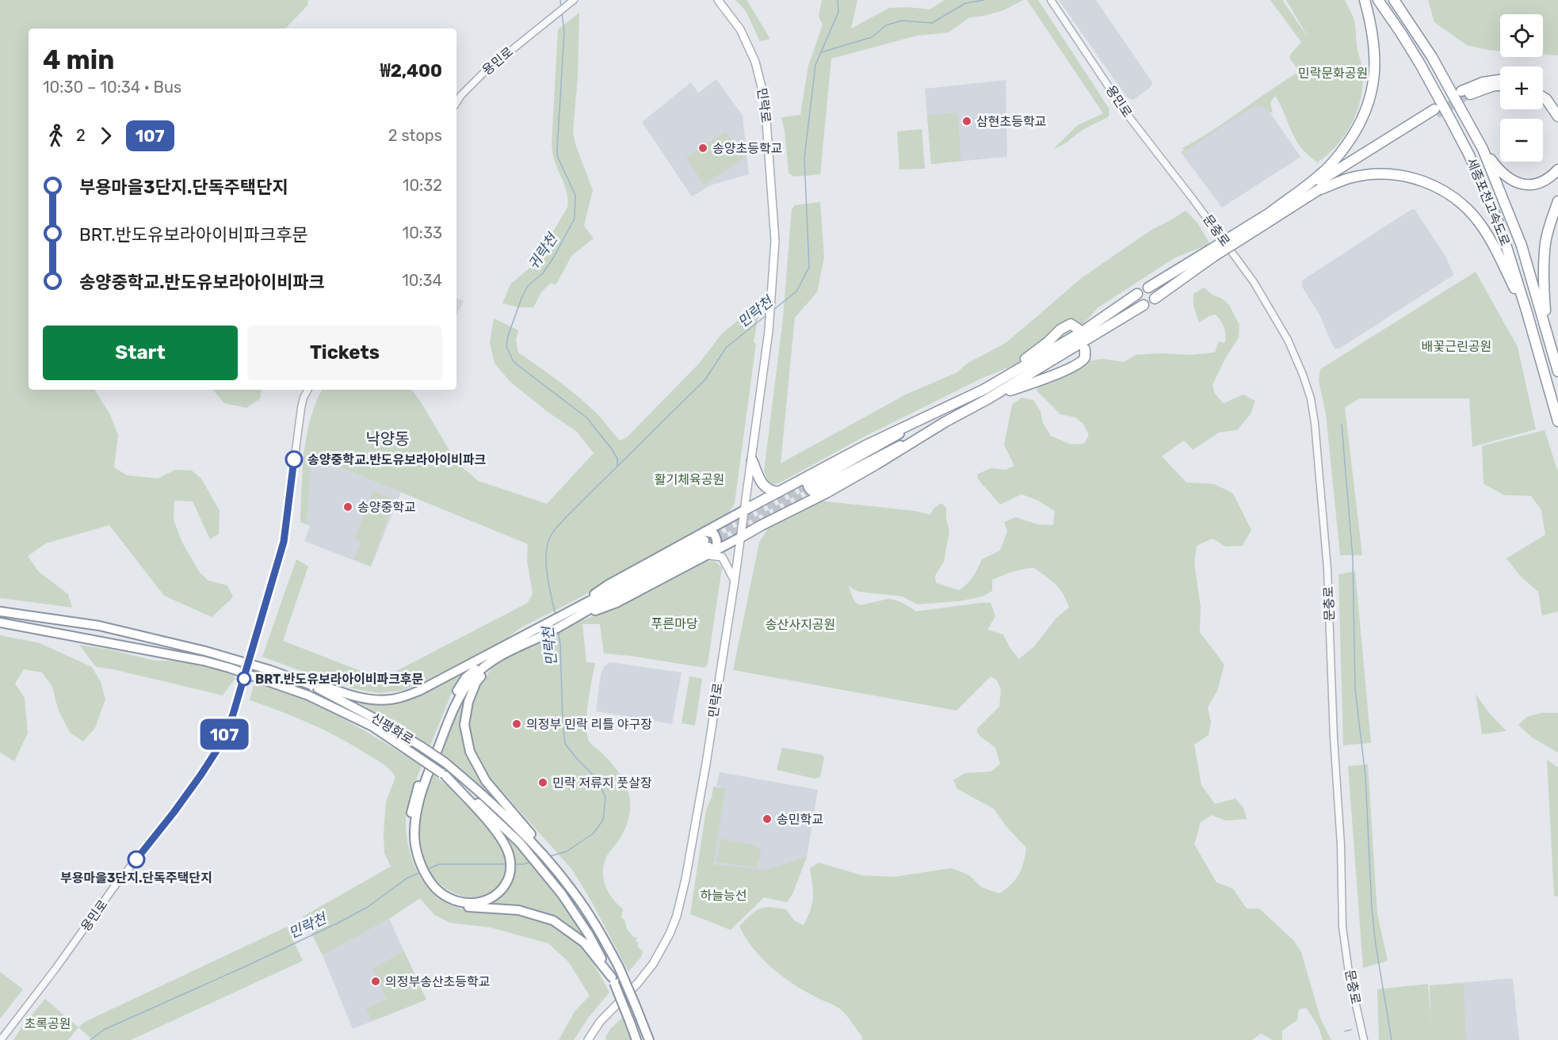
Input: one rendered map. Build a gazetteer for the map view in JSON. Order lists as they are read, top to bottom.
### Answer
{
  "streets": {
    "highway": ["세종포천고속도로", "신평화로"],
    "main road": ["민락로"],
    "street": ["용민로", "문충로"]
  },
  "crossings": [
    ["용민로", "문충로"]
  ],
  "districts": ["낙양동"],
  "water": ["귀락천", "민락천"],
  "parks": [
    "민락문화공원",
    "배꽃근린공원",
    "활기체육공원",
    "푸른마당",
    "송산사지공원",
    "하늘능선",
    "초록공원"
  ],
  "places": [
    "삼현초등학교",
    "송양초등학교",
    "송양중학교.반도유보라아이비파크",
    "송양중학교",
    "BRT.반도유보라아이비파크후문",
    "의정부 민락 리틀 야구장",
    "민락 저류지 풋살장",
    "송민학교",
    "부용마을3단지.단독주택단지",
    "의정부송산초등학교"
  ],
  "lines": ["bus line 107"],
  "page": {
    "on_map": "107",
    "map_buttons": ["+", "−"],
    "heading": ["4 min", "10:30 – 10:34 · Bus", "₩2,400"],
    "legs": ["2", "107", "2 stops"],
    "list": [
      {
        "name": "부용마을3단지.단독주택단지",
        "value": "10:32"
      },
      {
        "name": "BRT.반도유보라아이비파크후문",
        "value": "10:33"
      },
      {
        "name": "송양중학교.반도유보라아이비파크",
        "value": "10:34"
      }
    ],
    "buttons": ["Start", "Tickets"]
  }
}
